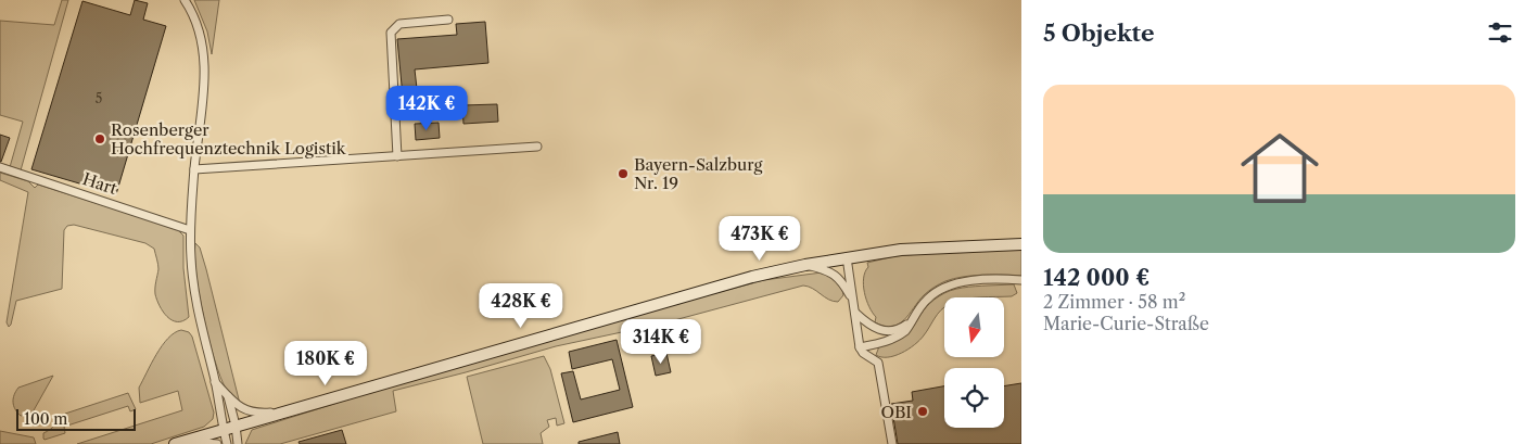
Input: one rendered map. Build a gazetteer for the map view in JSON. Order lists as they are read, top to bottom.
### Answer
{
  "streets": {
    "street": ["Hart"]
  },
  "places": ["Rosenberger Hochfrequenztechnik Logistik", "Bayern-Salzburg Nr. 19", "OBI"],
  "house_numbers": ["5"],
  "scale_bar": "100 m",
  "north": "bottom",
  "page": {
    "heading": "5 Objekte",
    "list": [
      {
        "name": "142 000 €",
        "note": "2 Zimmer · 58 m² · Marie-Curie-Straße"
      }
    ],
    "price": [
      "142K €",
      "473K €",
      "428K €",
      "314K €",
      "180K €"
    ],
    "scale": "100 m"
  }
}
